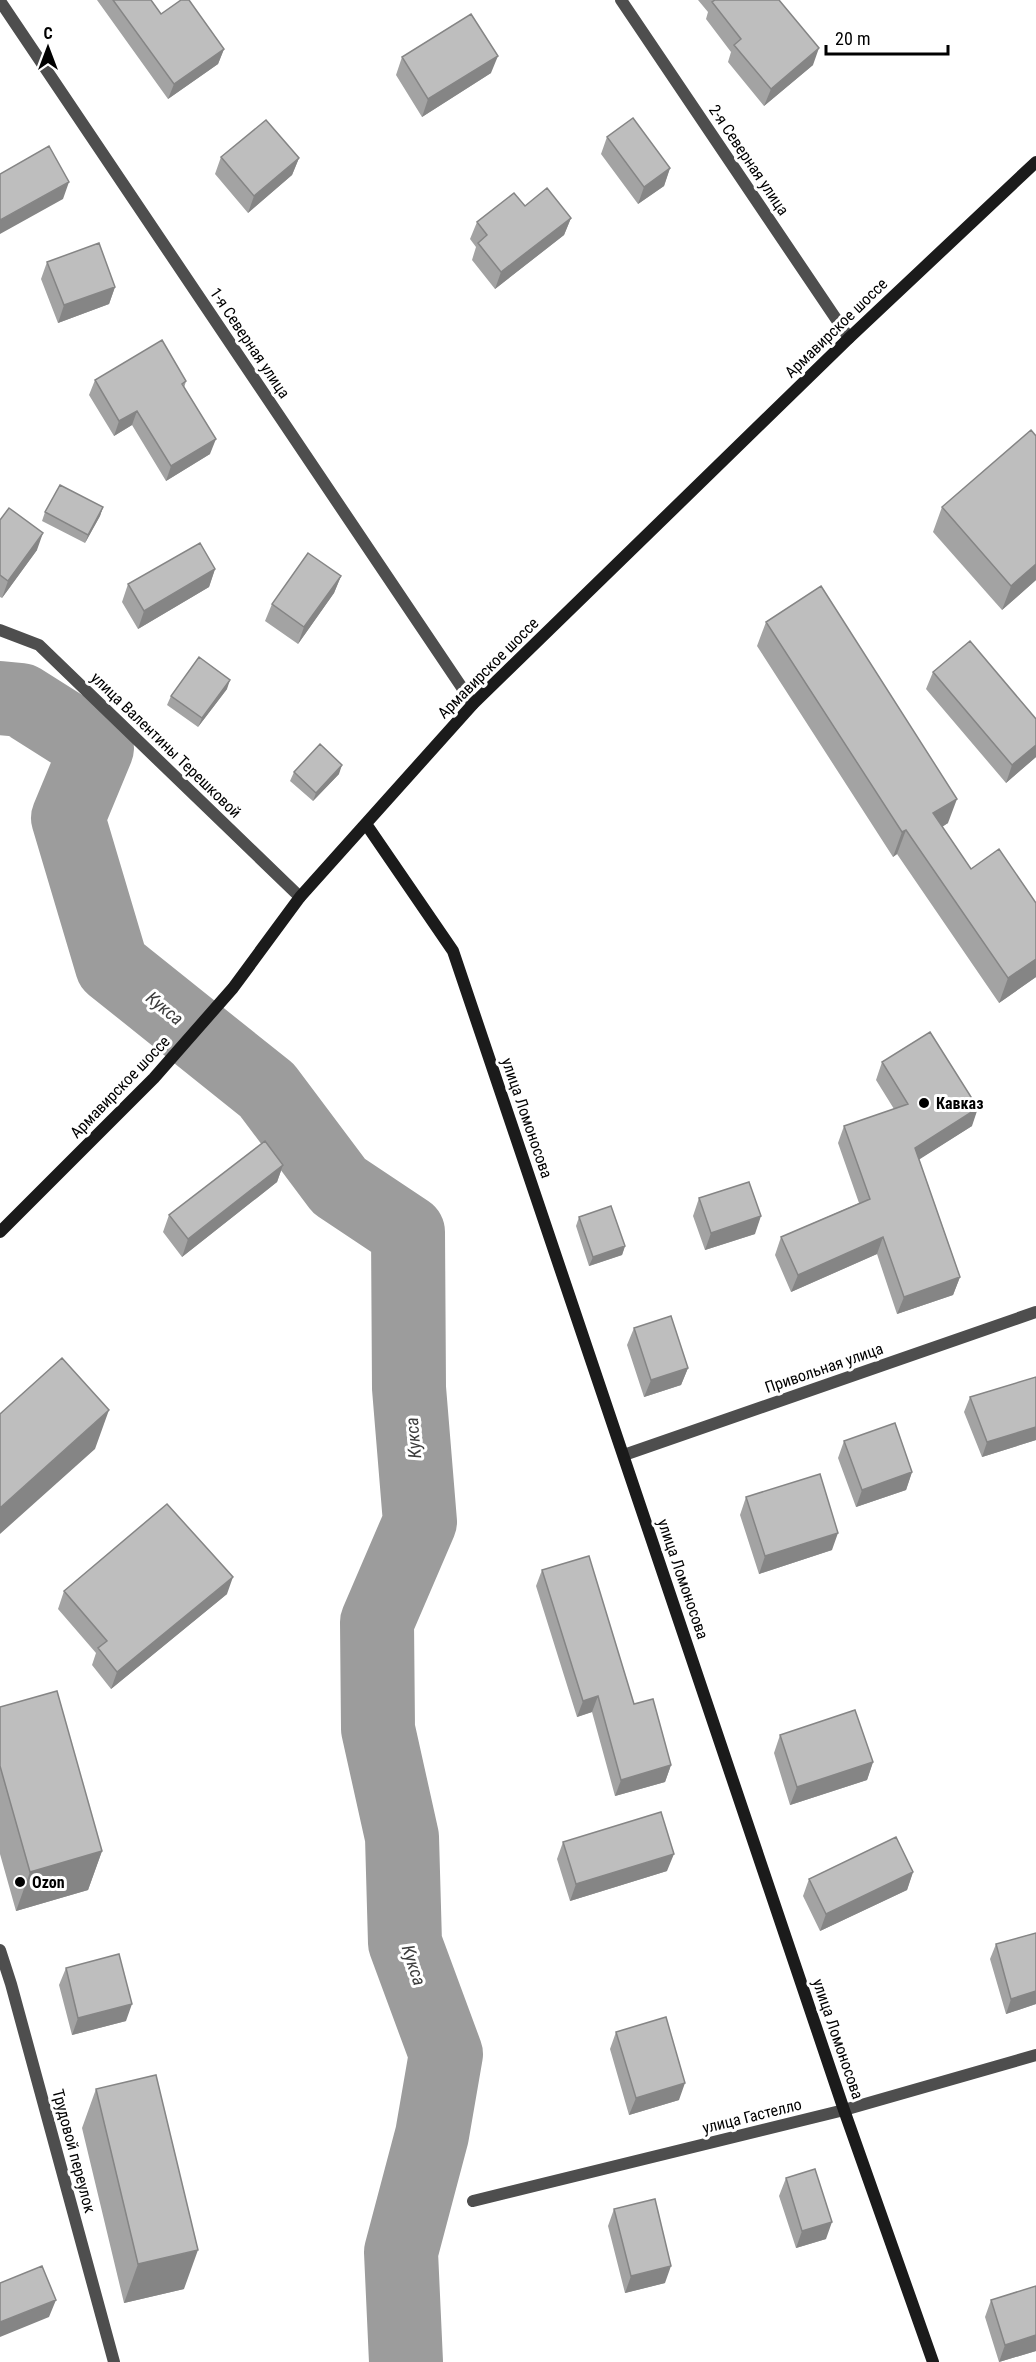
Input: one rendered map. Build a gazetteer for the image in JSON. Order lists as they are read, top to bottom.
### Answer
{
  "streets": {
    "street": [
      "2-я Северная улица",
      "Армавирское шоссе",
      "1-я Северная улица",
      "улица Валентины Терешковой",
      "улица Ломоносова",
      "Привольная улица",
      "улица Гастелло",
      "Трудовой переулок"
    ]
  },
  "crossings": [
    ["2-я Северная улица", "Армавирское шоссе"],
    ["Армавирское шоссе", "1-я Северная улица"],
    ["Армавирское шоссе", "улица Валентины Терешковой"],
    ["Армавирское шоссе", "улица Ломоносова"],
    ["улица Ломоносова", "Привольная улица"],
    ["улица Ломоносова", "улица Гастелло"]
  ],
  "water": ["Кукса"],
  "places": ["Кавказ", "Ozon"],
  "scale_bar": "20 m",
  "north": "top"
}
